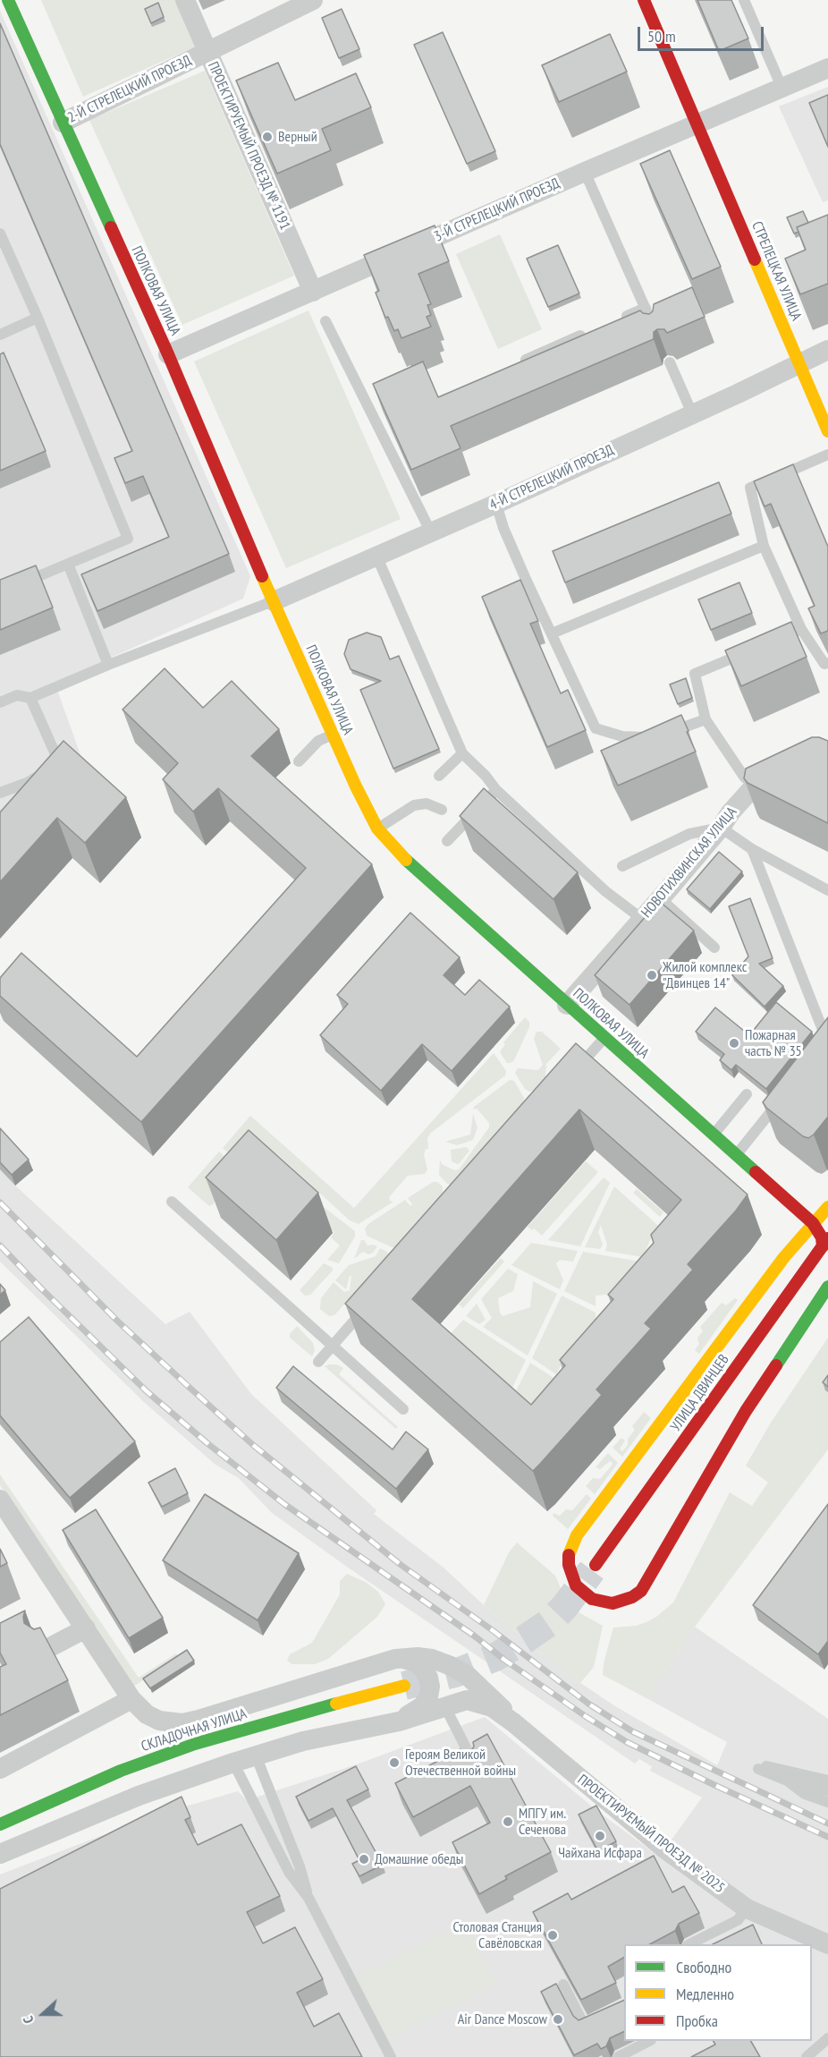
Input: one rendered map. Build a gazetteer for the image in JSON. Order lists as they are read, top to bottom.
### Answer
{
  "streets": {
    "street": [
      "2-Й СТРЕЛЕЦКИЙ ПРОЕЗД",
      "ПРОЕКТИРУЕМЫЙ ПРОЕЗД № 1191",
      "3-Й СТРЕЛЕЦКИЙ ПРОЕЗД",
      "СТРЕЛЕЦКАЯ УЛИЦА",
      "ПОЛКОВАЯ УЛИЦА",
      "4-Й СТРЕЛЕЦКИЙ ПРОЕЗД",
      "НОВОТИХВИНСКАЯ УЛИЦА",
      "УЛИЦА ДВИНЦЕВ",
      "СКЛАДОЧНАЯ УЛИЦА",
      "ПРОЕКТИРУЕМЫЙ ПРОЕЗД № 2025"
    ]
  },
  "crossings": [
    ["2-Й СТРЕЛЕЦКИЙ ПРОЕЗД", "ПРОЕКТИРУЕМЫЙ ПРОЕЗД № 1191"],
    ["2-Й СТРЕЛЕЦКИЙ ПРОЕЗД", "ПОЛКОВАЯ УЛИЦА"],
    ["ПРОЕКТИРУЕМЫЙ ПРОЕЗД № 1191", "3-Й СТРЕЛЕЦКИЙ ПРОЕЗД"],
    ["3-Й СТРЕЛЕЦКИЙ ПРОЕЗД", "СТРЕЛЕЦКАЯ УЛИЦА"],
    ["3-Й СТРЕЛЕЦКИЙ ПРОЕЗД", "ПОЛКОВАЯ УЛИЦА"],
    ["СТРЕЛЕЦКАЯ УЛИЦА", "4-Й СТРЕЛЕЦКИЙ ПРОЕЗД"],
    ["ПОЛКОВАЯ УЛИЦА", "4-Й СТРЕЛЕЦКИЙ ПРОЕЗД"],
    ["ПОЛКОВАЯ УЛИЦА", "НОВОТИХВИНСКАЯ УЛИЦА"],
    ["ПОЛКОВАЯ УЛИЦА", "УЛИЦА ДВИНЦЕВ"]
  ],
  "places": [
    "Верный",
    "Жилой комплекс \"Двинцев 14\"",
    "Пожарная часть № 35",
    "Героям Великой Отечественной войны",
    "МПГУ им. Сеченова",
    "Чайхана Исфара",
    "Домашние обеды",
    "Столовая Станция Савёловская",
    "Air Dance Moscow"
  ],
  "legend": ["Свободно", "Медленно", "Пробка"],
  "scale_bar": "50 m",
  "north": "left"
}
